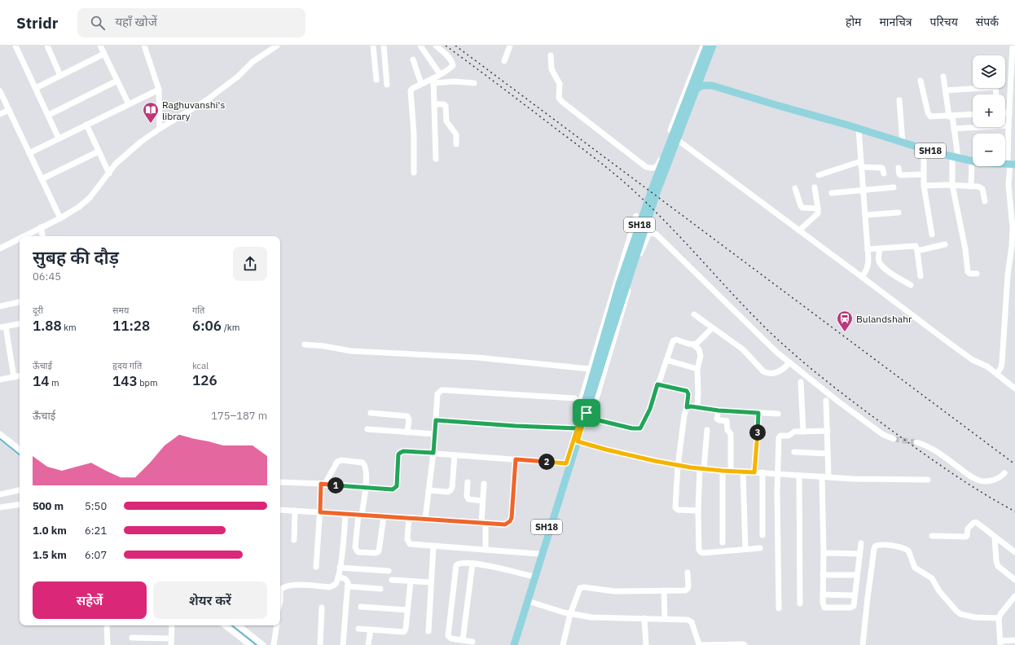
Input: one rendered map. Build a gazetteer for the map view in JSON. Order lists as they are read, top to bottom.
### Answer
{
  "streets": {
    "main road": ["SH18"]
  },
  "places": {
    "library": ["Raghuvanshi's library"],
    "station": ["Bulandshahr"]
  },
  "page": {
    "header": "Stridr",
    "search": "यहाँ खोजें",
    "nav": [
      "होम",
      "मानचित्र",
      "परिचय",
      "संपर्क"
    ],
    "map_buttons": ["+", "−"],
    "heading": ["सुबह की दौड़", "06:45"],
    "stats": [
      ["दूरी", "1.88 km"],
      ["समय", "11:28"],
      ["गति", "6:06 /km"],
      ["ऊँचाई", "14 m"],
      ["हृदय गति", "143 bpm"],
      ["kcal", "126"]
    ],
    "chart": ["ऊँचाई", "175–187 m"],
    "pins": ["3", "2", "1"],
    "list": [
      {
        "name": "500 m",
        "note": "5:50"
      },
      {
        "name": "1.0 km",
        "note": "6:21"
      },
      {
        "name": "1.5 km",
        "note": "6:07"
      }
    ],
    "buttons": ["सहेजें", "शेयर करें"]
  }
}
